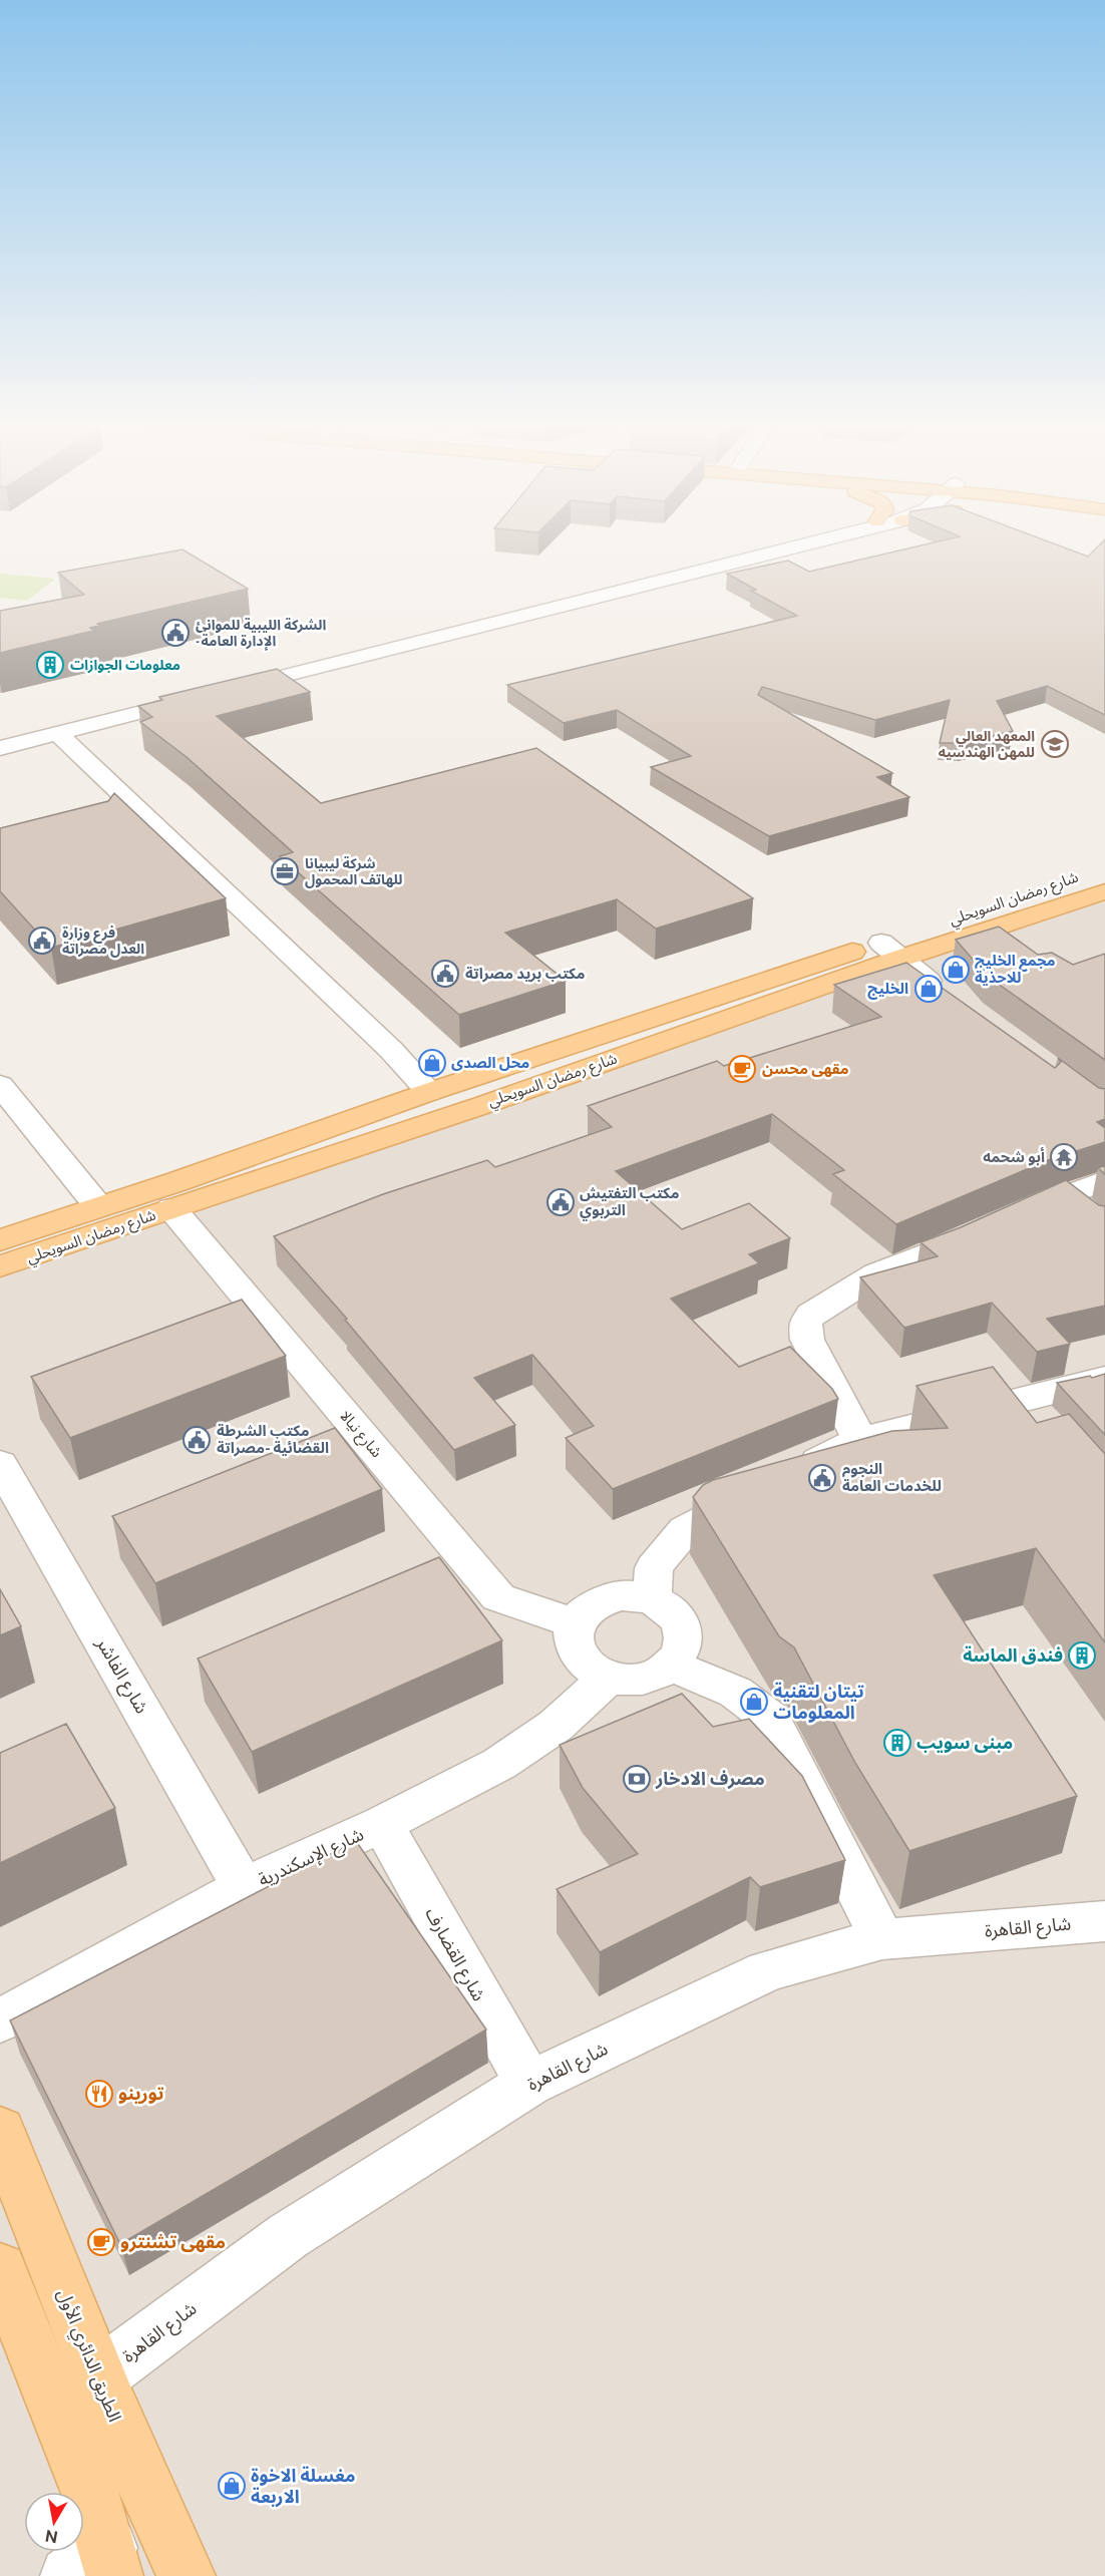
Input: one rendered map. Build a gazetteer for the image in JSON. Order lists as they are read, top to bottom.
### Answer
{
  "streets": {
    "main road": ["شارع رمضان السويحلي", "الطريق الدائري الأول"],
    "street": [
      "شارع نيالا",
      "شارع الفاشر",
      "شارع الإسكندرية",
      "شارع القاهرة",
      "شارع القضارف"
    ]
  },
  "crossings": [
    ["شارع رمضان السويحلي", "شارع نيالا"],
    ["شارع نيالا", "شارع الإسكندرية"],
    ["شارع الفاشر", "شارع الإسكندرية"],
    ["شارع الإسكندرية", "شارع القضارف"],
    ["شارع القاهرة", "شارع القضارف"],
    ["شارع القاهرة", "الطريق الدائري الأول"]
  ],
  "places": {
    "public building": [
      "الشركة الليبية للموانئ -الإدارة العامة",
      "فرع وزارة العدل مصراتة",
      "مكتب بريد مصراتة",
      "مكتب التفتيش التربوي",
      "مكتب الشرطة القضائية -مصراتة",
      "النجوم للخدمات العامة"
    ],
    "building": ["معلومات الجوازات", "فندق الماسة", "مبنى سويب"],
    "school or university": ["المعهد العالي للمهن الهندسيه"],
    "office": ["شركة ليبيانا للهاتف المحمول"],
    "shop": [
      "مجمع الخليج للاحذية",
      "الخليج",
      "محل الصدى",
      "تيتان لتقنية المعلومات",
      "مغسلة الاخوة الاربعة"
    ],
    "cafe": ["مقهى محسن", "مقهى تشنترو"],
    "temple": ["أبو شحمه"],
    "bank": ["مصرف الادخار"],
    "restaurant": ["تورينو"]
  },
  "north": "bottom"
}
